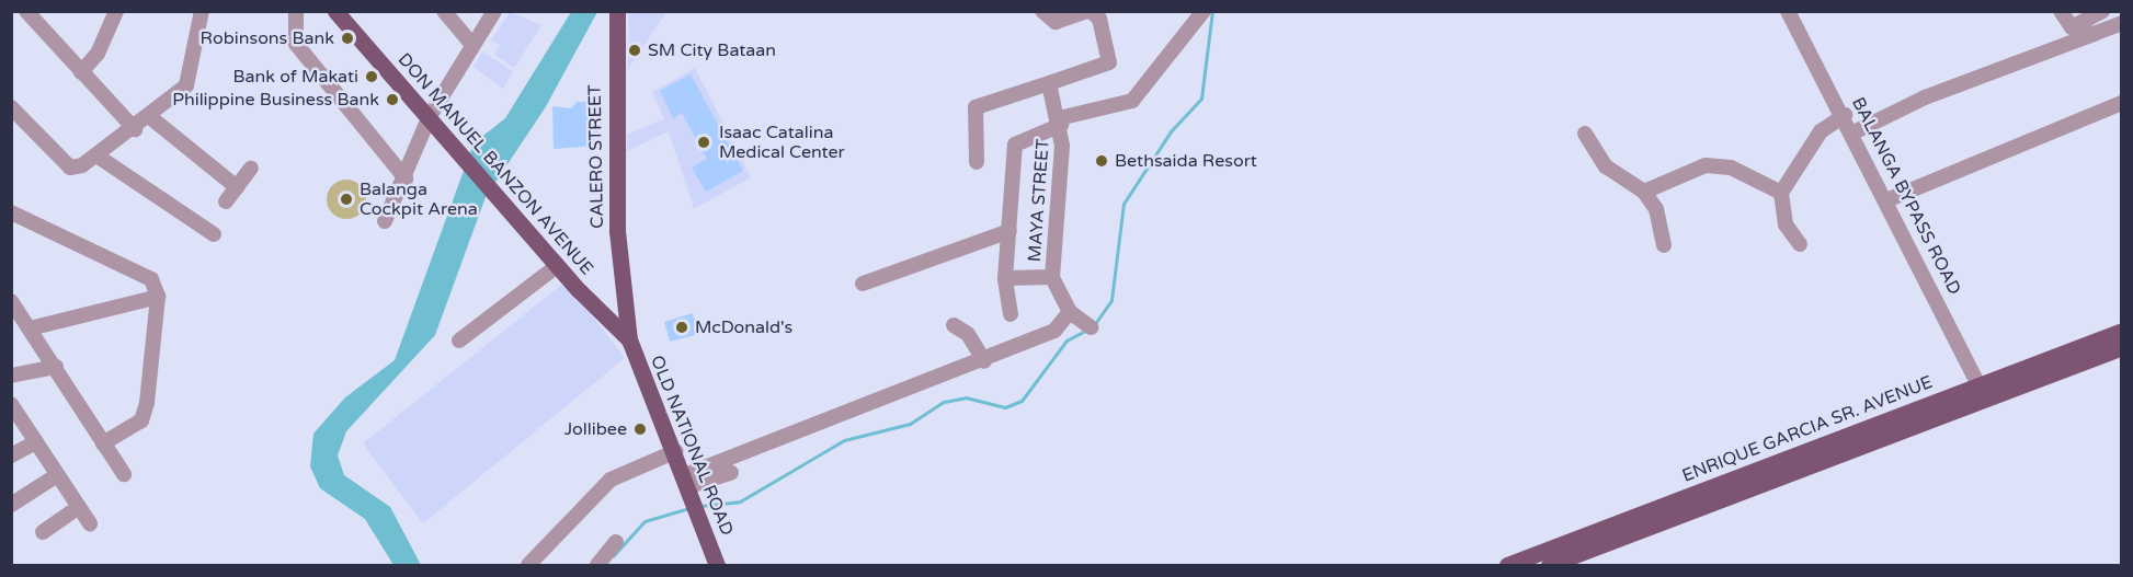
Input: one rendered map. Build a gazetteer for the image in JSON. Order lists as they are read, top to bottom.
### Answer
{
  "streets": {
    "main road": [
      "CALERO STREET",
      "DON MANUEL BANZON AVENUE",
      "ENRIQUE GARCIA SR. AVENUE",
      "OLD NATIONAL ROAD"
    ],
    "street": ["BALANGA BYPASS ROAD", "MAYA STREET"]
  },
  "crossings": [
    ["CALERO STREET", "DON MANUEL BANZON AVENUE"],
    ["CALERO STREET", "OLD NATIONAL ROAD"],
    ["DON MANUEL BANZON AVENUE", "OLD NATIONAL ROAD"],
    ["BALANGA BYPASS ROAD", "ENRIQUE GARCIA SR. AVENUE"]
  ],
  "places": [
    "Robinsons Bank",
    "SM City Bataan",
    "Bank of Makati",
    "Philippine Business Bank",
    "Isaac Catalina Medical Center",
    "Bethsaida Resort",
    "Balanga Cockpit Arena",
    "McDonald's",
    "Jollibee"
  ]
}
